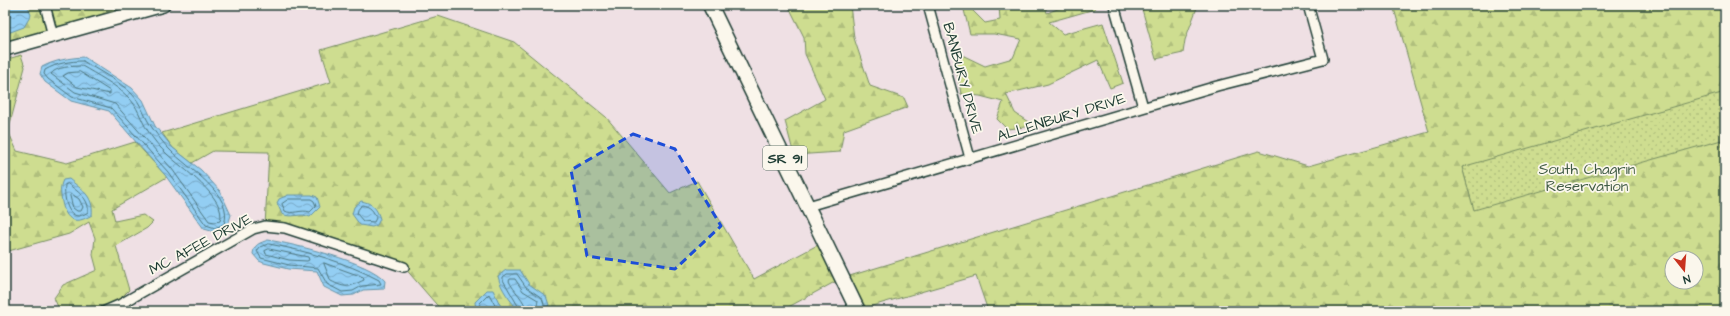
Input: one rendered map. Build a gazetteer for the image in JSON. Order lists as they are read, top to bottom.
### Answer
{
  "streets": {
    "main road": ["SR 91"],
    "street": ["BANBURY DRIVE", "ALLENBURY DRIVE", "MC AFEE DRIVE"]
  },
  "crossings": [
    ["BANBURY DRIVE", "ALLENBURY DRIVE"],
    ["ALLENBURY DRIVE", "SR 91"]
  ],
  "parks": ["South Chagrin Reservation"],
  "north": "bottom"
}
